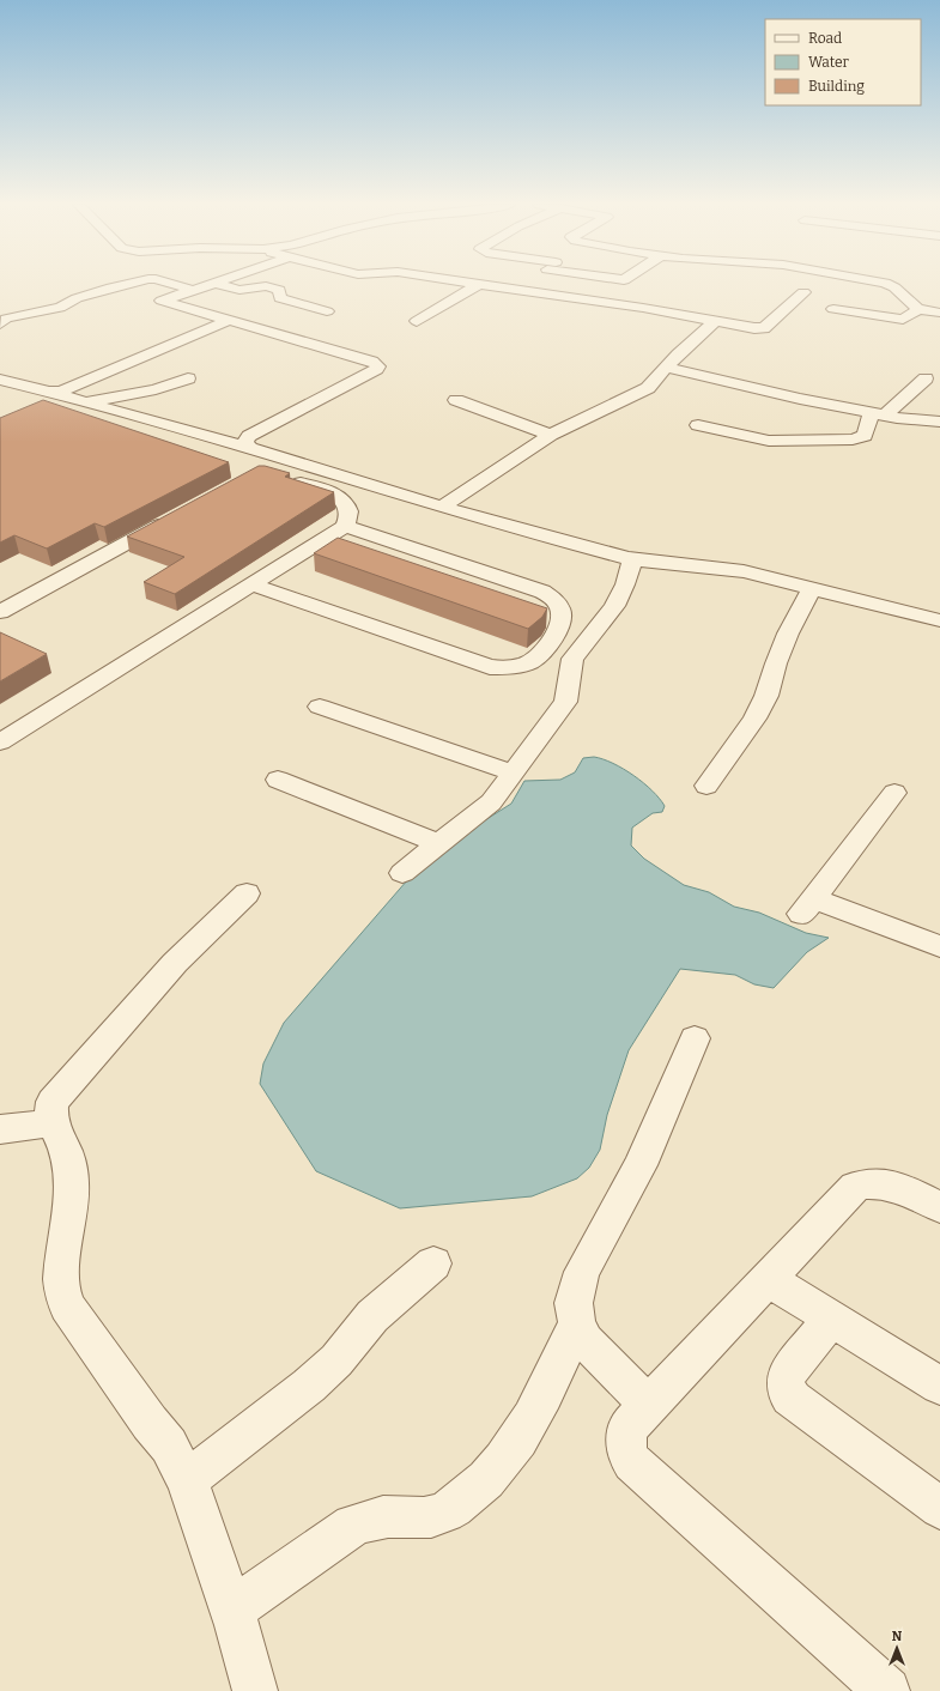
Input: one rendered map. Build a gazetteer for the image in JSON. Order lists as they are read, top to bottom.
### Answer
{
  "legend": ["Road", "Water", "Building"],
  "north": "top"
}
